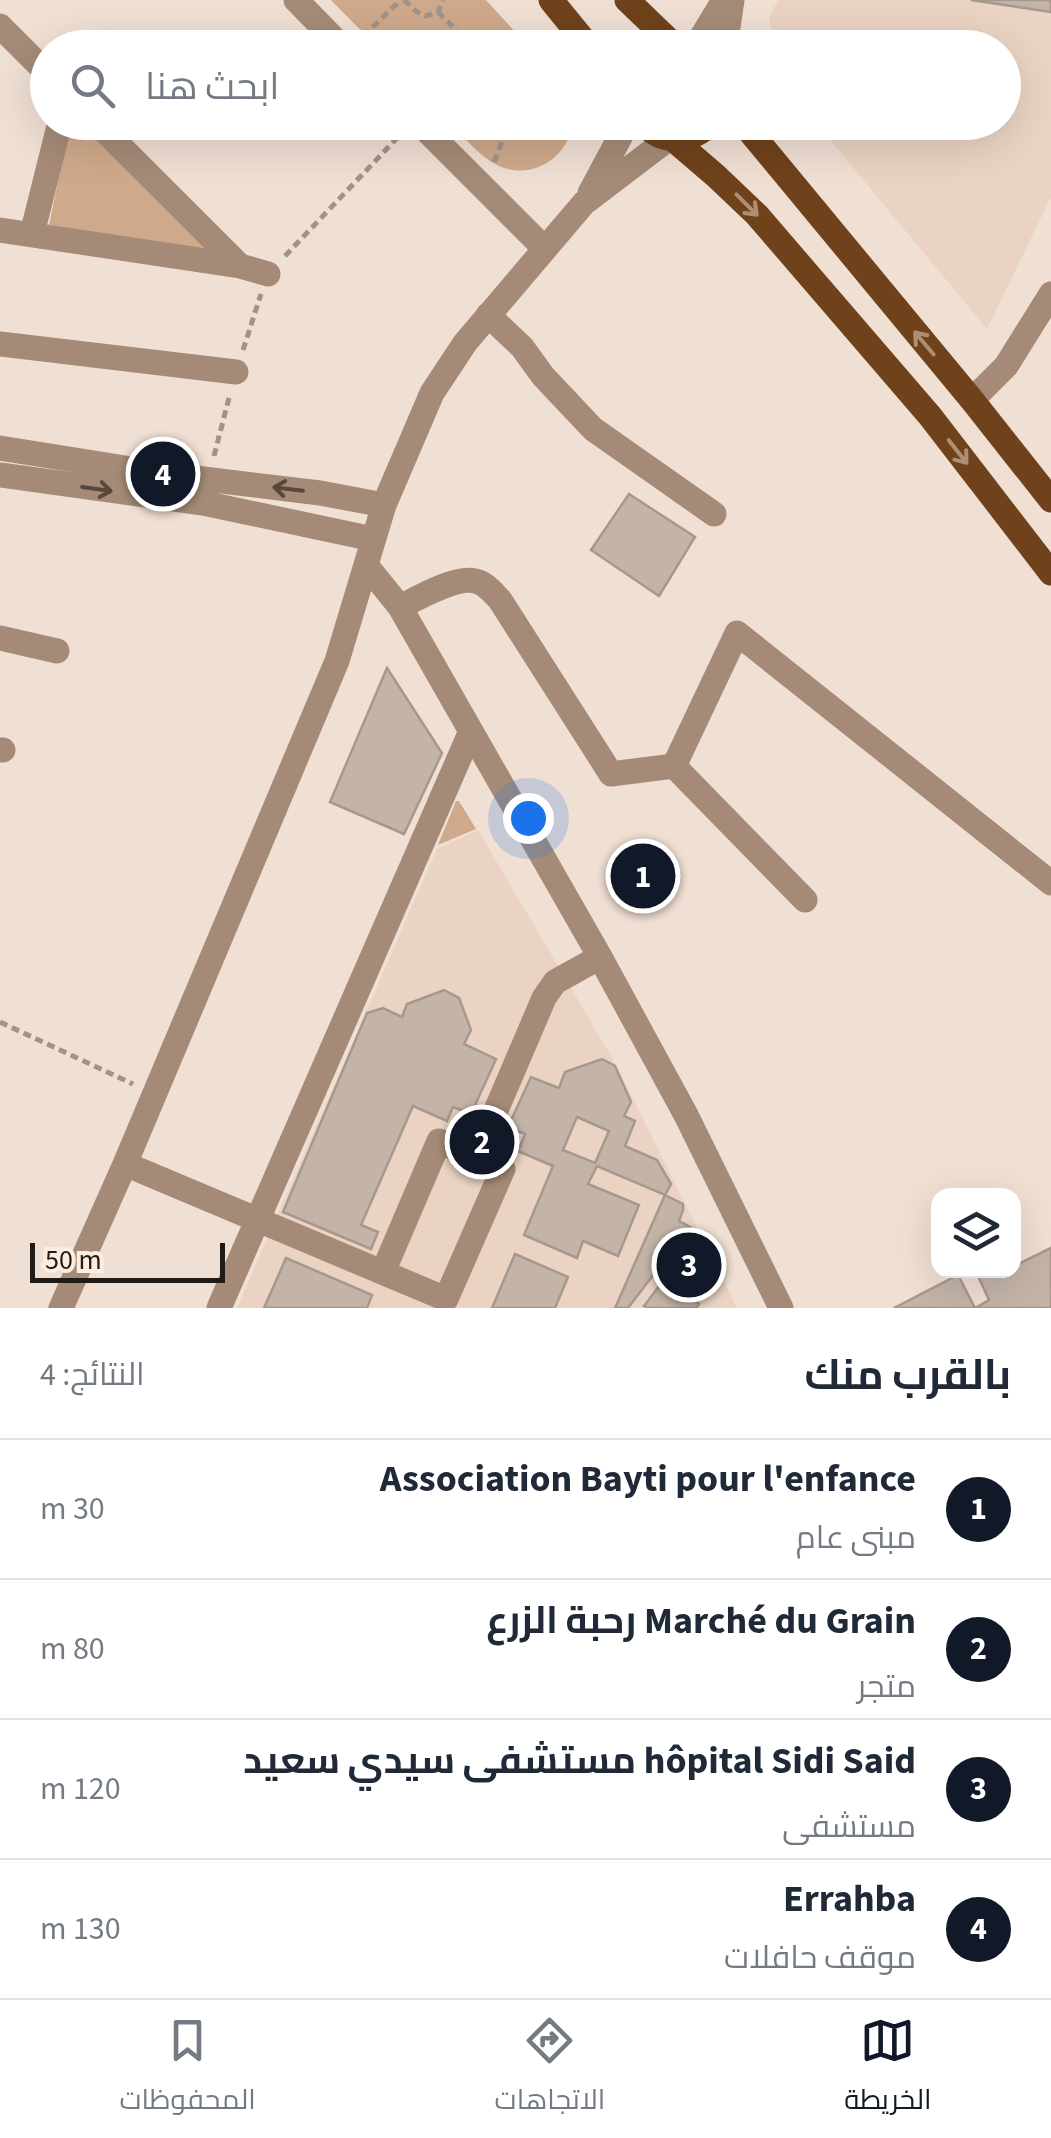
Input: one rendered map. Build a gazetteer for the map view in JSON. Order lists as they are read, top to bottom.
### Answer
{
  "scale_bar": "50 m",
  "page": {
    "search": "ابحث هنا",
    "pins": [
      "4",
      "1",
      "2",
      "3"
    ],
    "scale": "50 m",
    "heading": ["بالقرب منك", "النتائج: 4"],
    "list": [
      {
        "mark": "1",
        "name": "Association Bayti pour l'enfance",
        "note": "مبنى عام",
        "value": "30 m"
      },
      {
        "mark": "2",
        "name": "Marché du Grain رحبة الزرع",
        "note": "متجر",
        "value": "80 m"
      },
      {
        "mark": "3",
        "name": "hôpital Sidi Said مستشفى سيدي سعيد",
        "note": "مستشفى",
        "value": "120 m"
      },
      {
        "mark": "4",
        "name": "Errahba",
        "note": "موقف حافلات",
        "value": "130 m"
      }
    ],
    "nav": ["الخريطة", "الاتجاهات", "المحفوظات"]
  }
}
